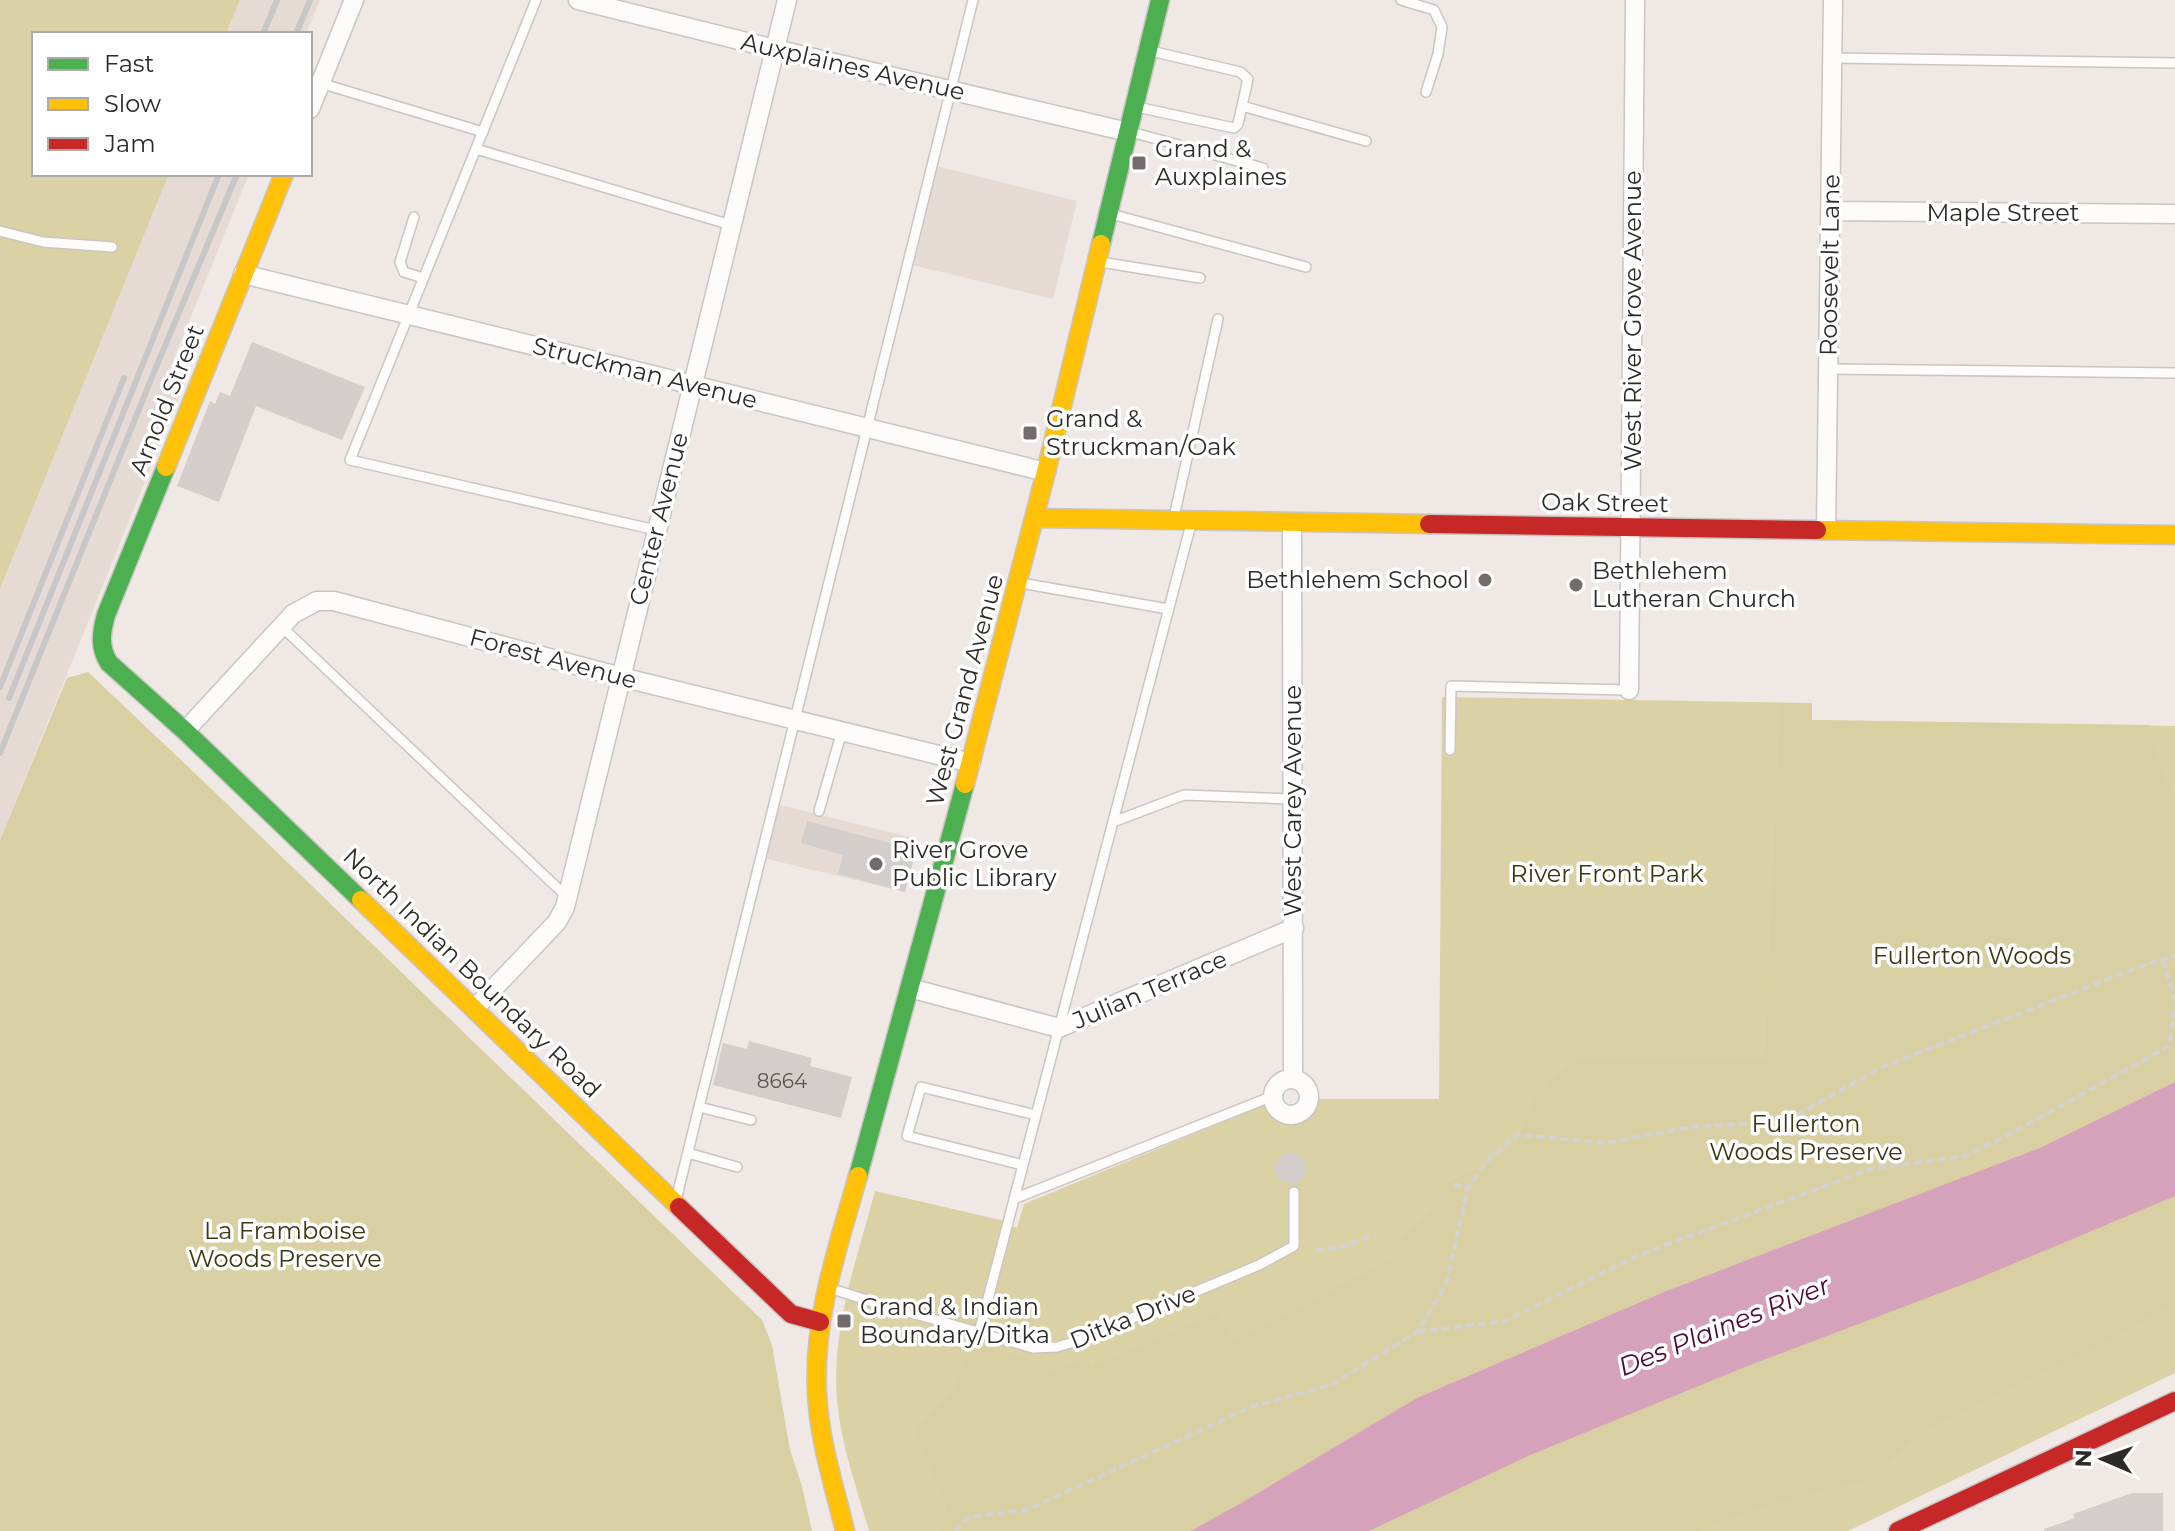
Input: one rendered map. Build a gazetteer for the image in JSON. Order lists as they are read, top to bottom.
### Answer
{
  "streets": {
    "street": [
      "Auxplaines Avenue",
      "Maple Street",
      "Roosevelt Lane",
      "West River Grove Avenue",
      "Struckman Avenue",
      "Arnold Street",
      "Oak Street",
      "Center Avenue",
      "Forest Avenue",
      "West Grand Avenue",
      "West Carey Avenue",
      "North Indian Boundary Road",
      "Julian Terrace"
    ],
    "lane": ["Ditka Drive"]
  },
  "crossings": [
    ["Auxplaines Avenue", "Center Avenue"],
    ["Auxplaines Avenue", "West Grand Avenue"],
    ["Maple Street", "Roosevelt Lane"],
    ["Roosevelt Lane", "Oak Street"],
    ["West River Grove Avenue", "Oak Street"],
    ["Struckman Avenue", "Arnold Street"],
    ["Struckman Avenue", "Center Avenue"],
    ["Struckman Avenue", "West Grand Avenue"],
    ["Arnold Street", "North Indian Boundary Road"],
    ["Oak Street", "West Grand Avenue"],
    ["Oak Street", "West Carey Avenue"],
    ["Center Avenue", "Forest Avenue"],
    ["Center Avenue", "North Indian Boundary Road"],
    ["Forest Avenue", "West Grand Avenue"],
    ["Forest Avenue", "North Indian Boundary Road"],
    ["West Grand Avenue", "North Indian Boundary Road"],
    ["West Grand Avenue", "Julian Terrace"],
    ["West Grand Avenue", "Ditka Drive"],
    ["West Carey Avenue", "Julian Terrace"]
  ],
  "water": ["Des Plaines River"],
  "parks": [
    "River Front Park",
    "Fullerton Woods",
    "Fullerton Woods Preserve",
    "La Framboise Woods Preserve"
  ],
  "places": {
    "transit": ["Grand & Auxplaines", "Grand & Struckman/Oak", "Grand & Indian Boundary/Ditka"],
    "other": ["Bethlehem School", "Bethlehem Lutheran Church", "River Grove Public Library"]
  },
  "house_numbers": ["8664"],
  "legend": ["Fast", "Slow", "Jam"],
  "north": "left"
}
